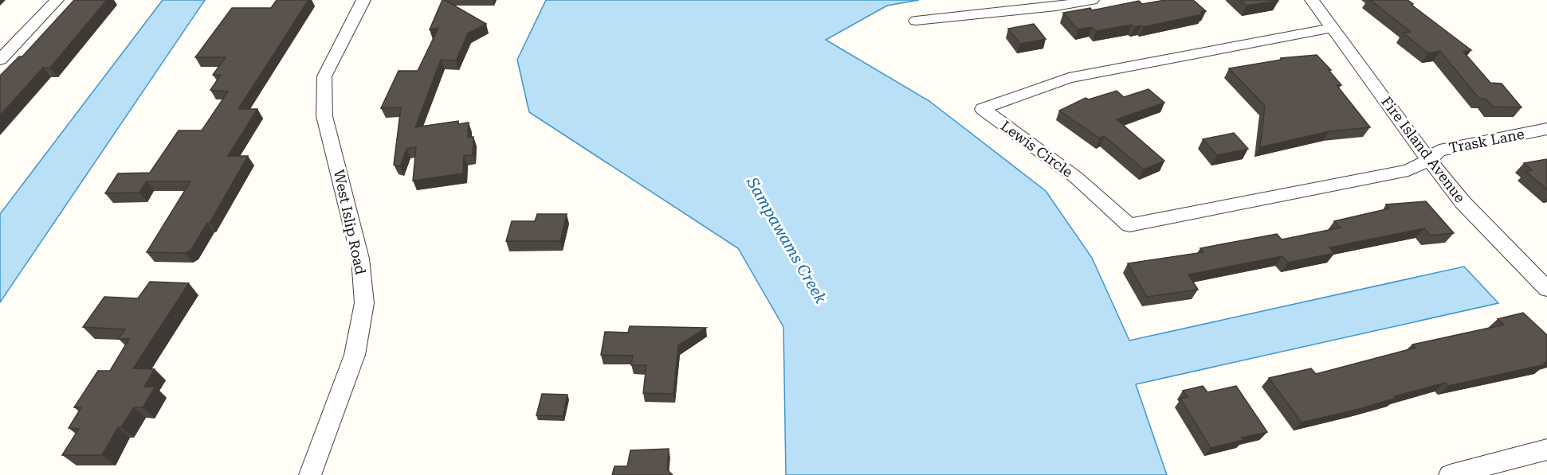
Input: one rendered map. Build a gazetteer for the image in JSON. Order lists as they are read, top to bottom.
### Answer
{
  "streets": {
    "street": [
      "Trask Lane",
      "Lewis Circle",
      "Fire Island Avenue",
      "West Islip Road"
    ]
  },
  "crossings": [
    ["Trask Lane", "Lewis Circle"],
    ["Trask Lane", "Fire Island Avenue"],
    ["Lewis Circle", "Fire Island Avenue"]
  ],
  "water": ["Sampawams Creek"]
}
